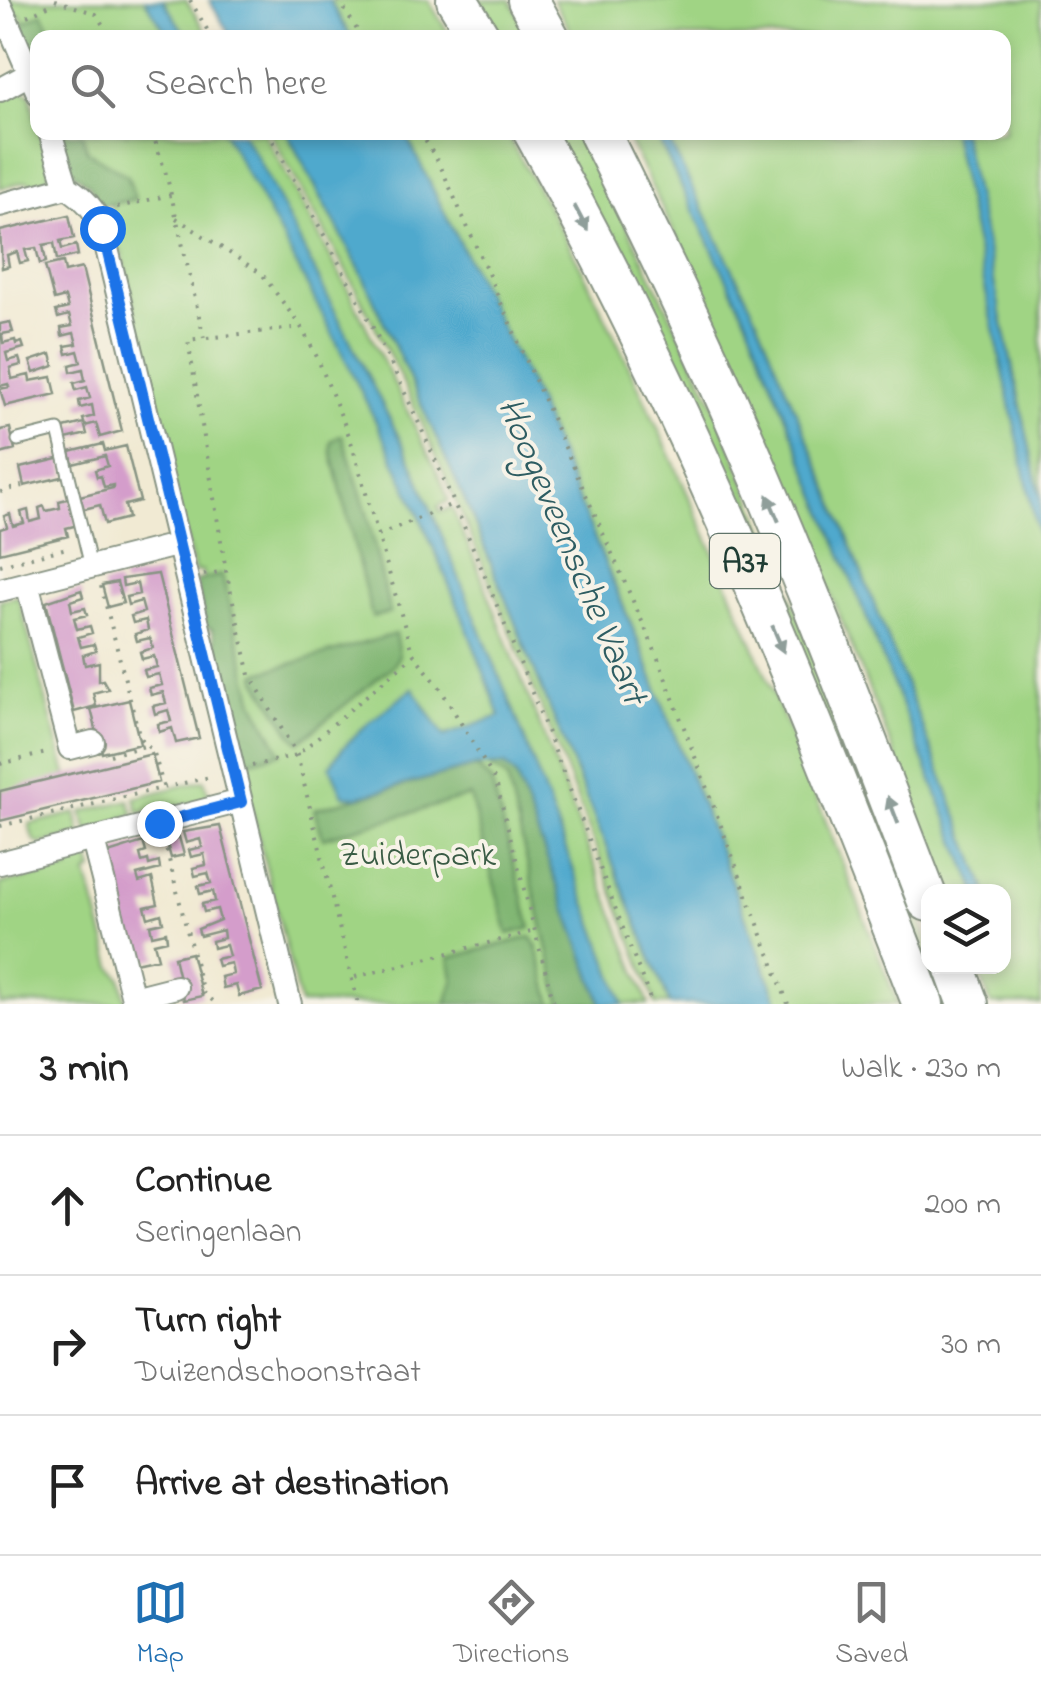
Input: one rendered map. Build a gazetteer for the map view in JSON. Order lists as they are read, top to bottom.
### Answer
{
  "streets": {
    "highway": ["A37"]
  },
  "water": ["Hoogeveensche Vaart"],
  "parks": ["Zuiderpark"],
  "page": {
    "search": "Search here",
    "heading": ["3 min", "Walk · 230 m"],
    "list": [
      ["Continue", "Seringenlaan", "200 m"],
      ["Turn right", "Duizendschoonstraat", "30 m"],
      "Arrive at destination"
    ],
    "nav": ["Map", "Directions", "Saved"]
  }
}
